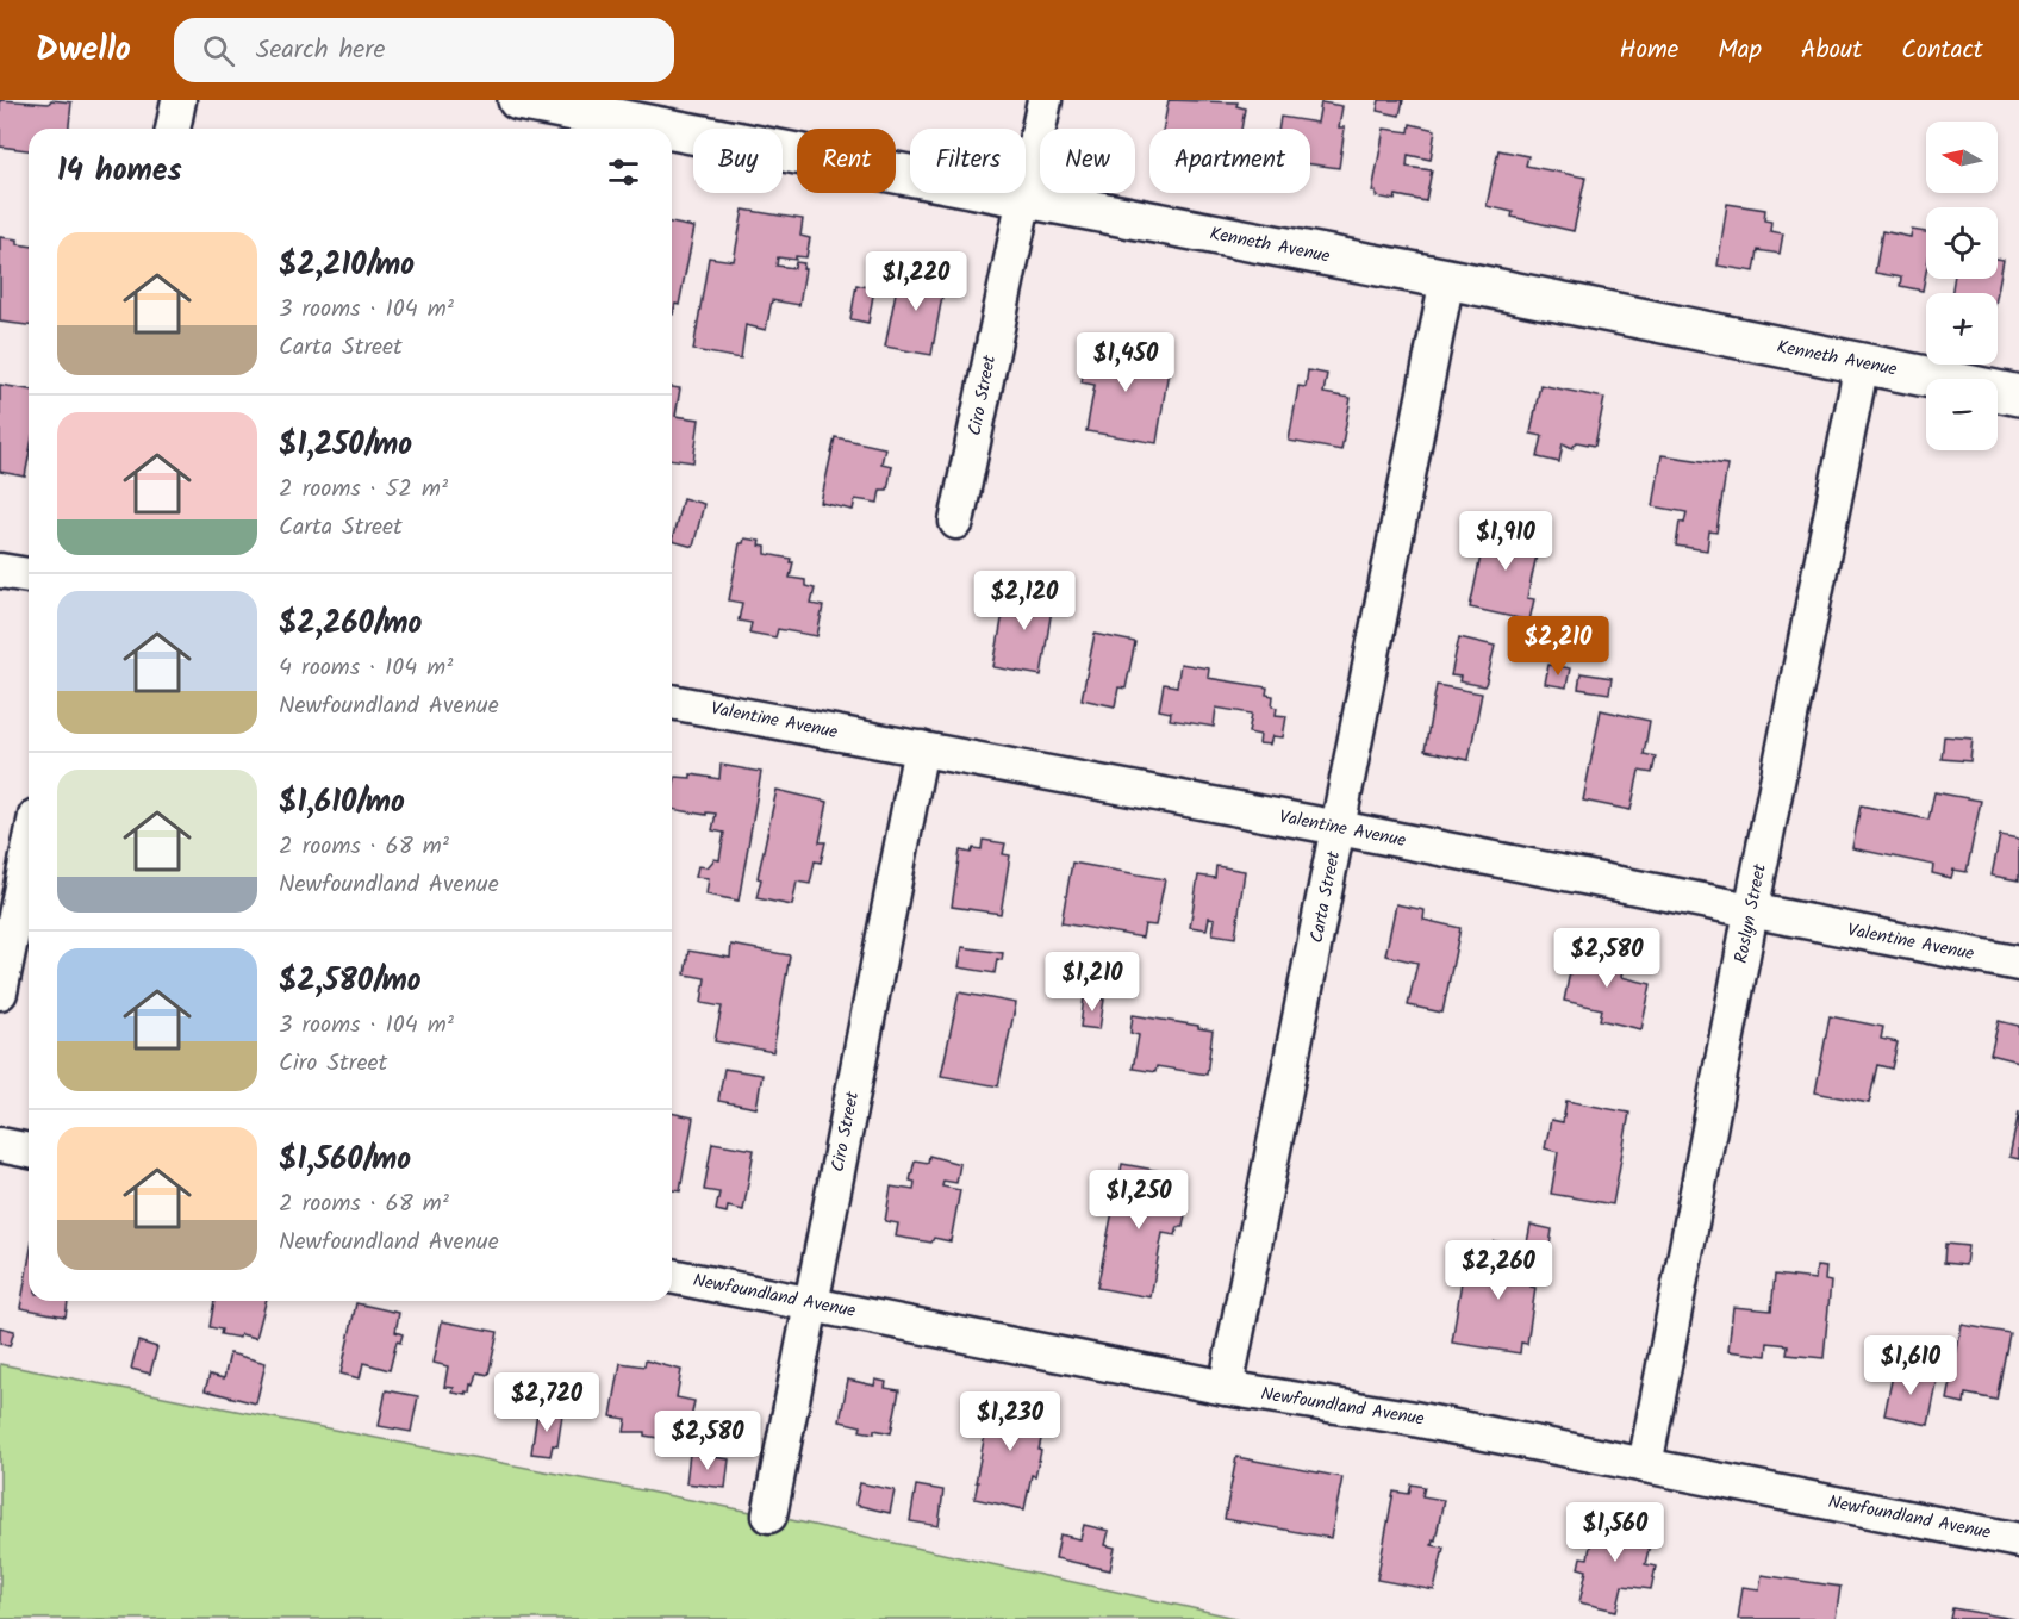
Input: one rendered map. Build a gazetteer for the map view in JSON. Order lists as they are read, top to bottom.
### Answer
{
  "streets": {
    "street": [
      "Kenneth Avenue",
      "Ciro Street",
      "Valentine Avenue",
      "Carta Street",
      "Roslyn Street",
      "Newfoundland Avenue"
    ]
  },
  "crossings": [
    ["Kenneth Avenue", "Ciro Street"],
    ["Kenneth Avenue", "Carta Street"],
    ["Kenneth Avenue", "Roslyn Street"],
    ["Ciro Street", "Valentine Avenue"],
    ["Ciro Street", "Newfoundland Avenue"],
    ["Valentine Avenue", "Carta Street"],
    ["Valentine Avenue", "Roslyn Street"],
    ["Carta Street", "Newfoundland Avenue"],
    ["Roslyn Street", "Newfoundland Avenue"]
  ],
  "north": "left",
  "page": {
    "header": "Dwello",
    "search": "Search here",
    "nav": [
      "Home",
      "Map",
      "About",
      "Contact"
    ],
    "map_buttons": ["+", "−"],
    "chip": [
      "Buy",
      "Rent",
      "Filters",
      "New",
      "Apartment"
    ],
    "heading": "14 homes",
    "list": [
      {
        "name": "$2,210/mo",
        "note": "3 rooms · 104 m² · Carta Street"
      },
      {
        "name": "$1,250/mo",
        "note": "2 rooms · 52 m² · Carta Street"
      },
      {
        "name": "$2,260/mo",
        "note": "4 rooms · 104 m² · Newfoundland Avenue"
      },
      {
        "name": "$1,610/mo",
        "note": "2 rooms · 68 m² · Newfoundland Avenue"
      },
      {
        "name": "$2,580/mo",
        "note": "3 rooms · 104 m² · Ciro Street"
      },
      {
        "name": "$1,560/mo",
        "note": "2 rooms · 68 m² · Newfoundland Avenue"
      }
    ],
    "price": [
      "$1,220",
      "$1,450",
      "$1,910",
      "$2,120",
      "$2,210",
      "$2,580",
      "$1,210",
      "$1,250",
      "$2,260",
      "$1,610",
      "$2,720",
      "$1,230",
      "$2,580",
      "$1,560"
    ]
  }
}
